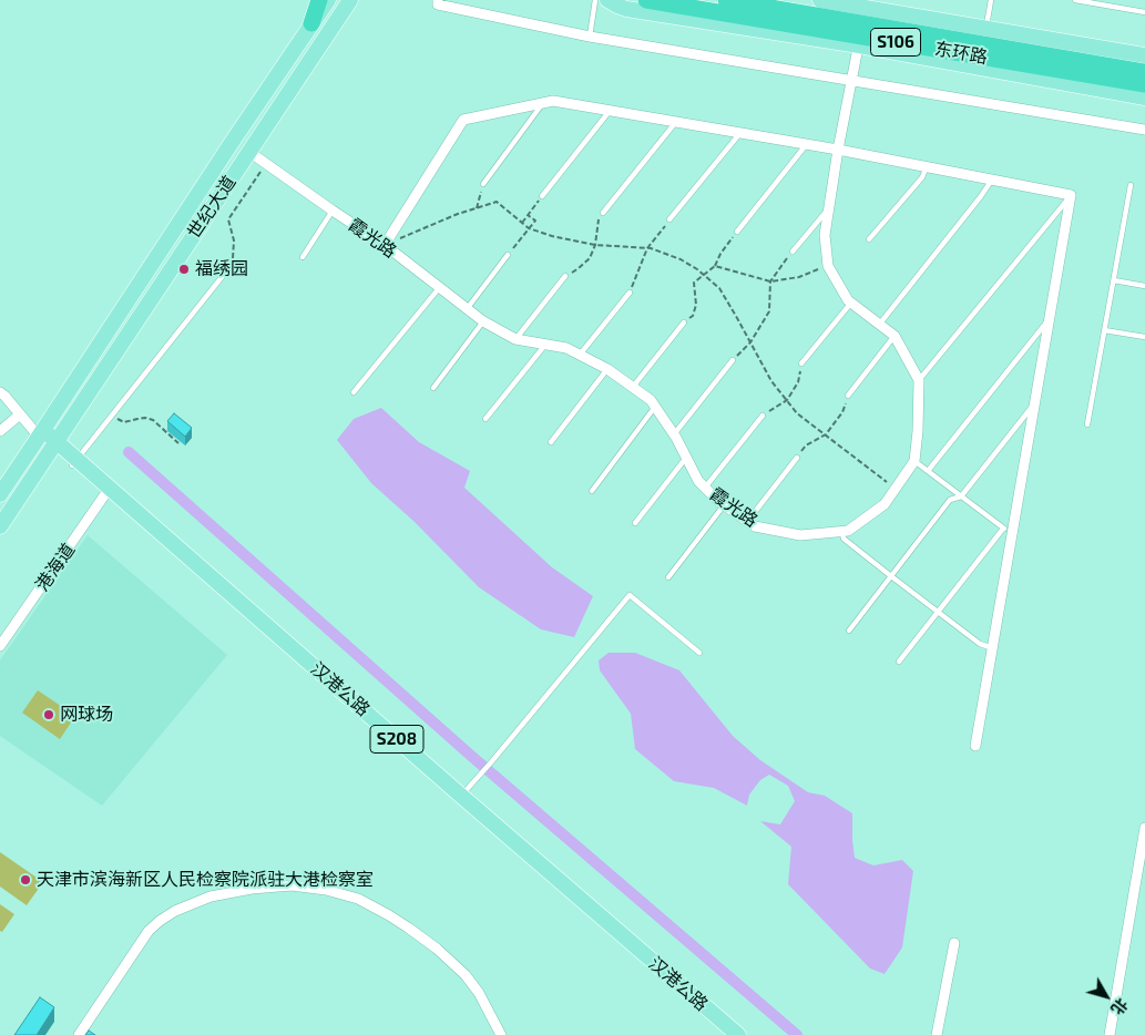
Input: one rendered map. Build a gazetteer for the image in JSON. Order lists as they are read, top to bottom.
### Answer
{
  "streets": {
    "highway": ["S106", "东环路"],
    "main road": ["世纪大道", "汉港公路", "S208"],
    "street": ["霞光路", "港海道"]
  },
  "crossings": [
    ["世纪大道", "霞光路"],
    ["世纪大道", "汉港公路"],
    ["港海道", "汉港公路"]
  ],
  "places": ["福绣园", "网球场", "天津市滨海新区人民检察院派驻大港检察室"],
  "north": "bottom right"
}
